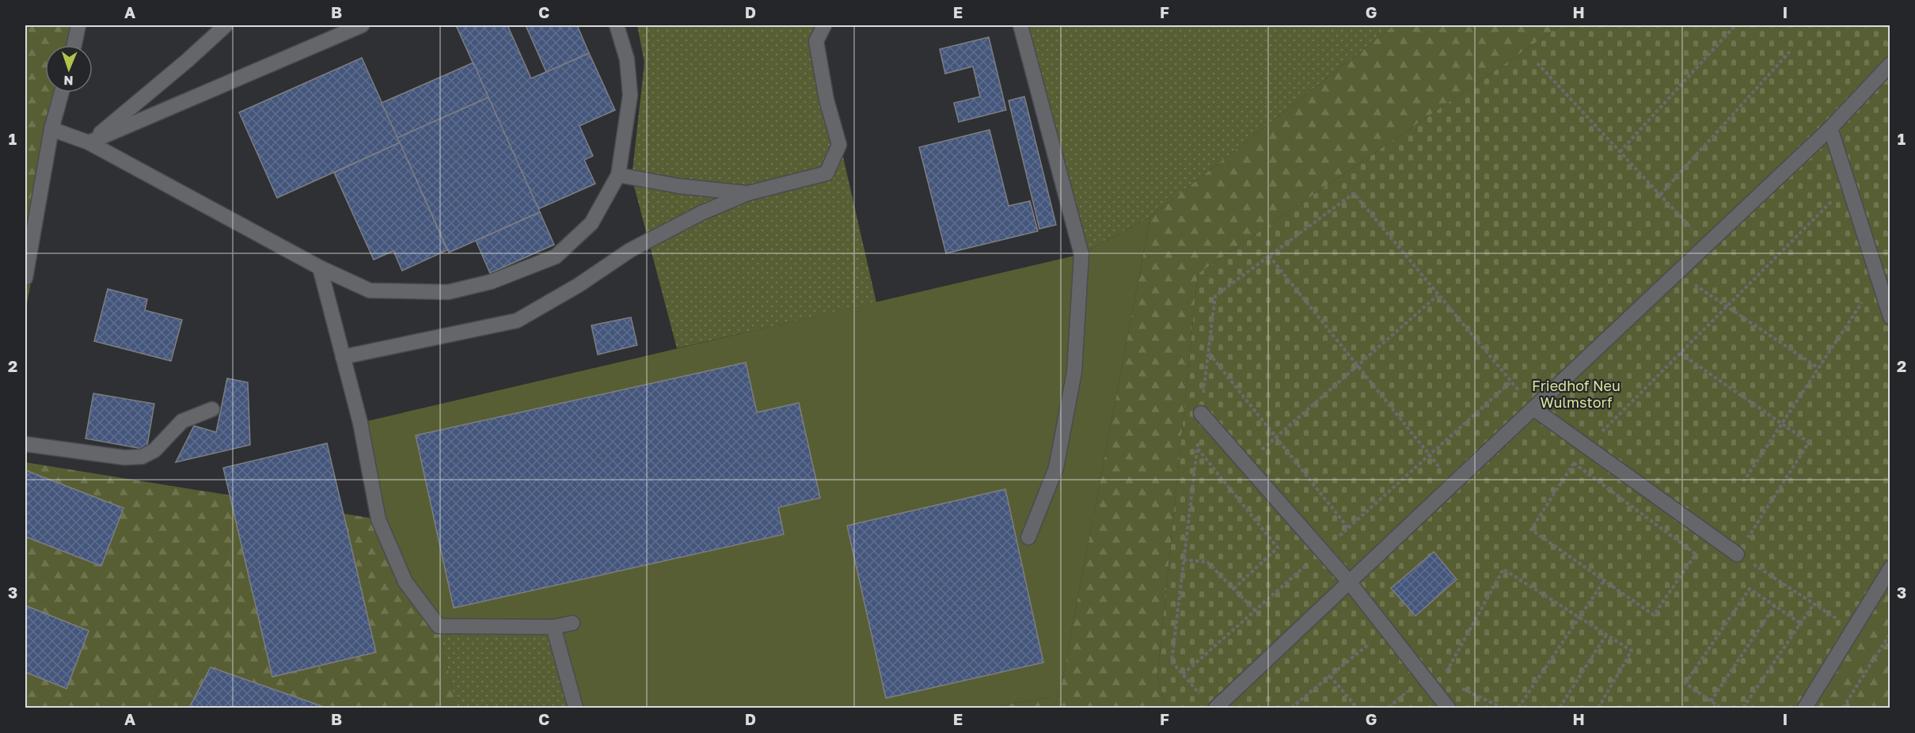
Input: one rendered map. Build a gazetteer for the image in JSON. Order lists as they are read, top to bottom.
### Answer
{
  "parks": ["Friedhof Neu Wulmstorf"],
  "north": "bottom",
  "grid": {
    "columns": [
      "A",
      "B",
      "C",
      "D",
      "E",
      "F",
      "G",
      "H",
      "I"
    ],
    "rows": ["1", "2", "3"]
  }
}
